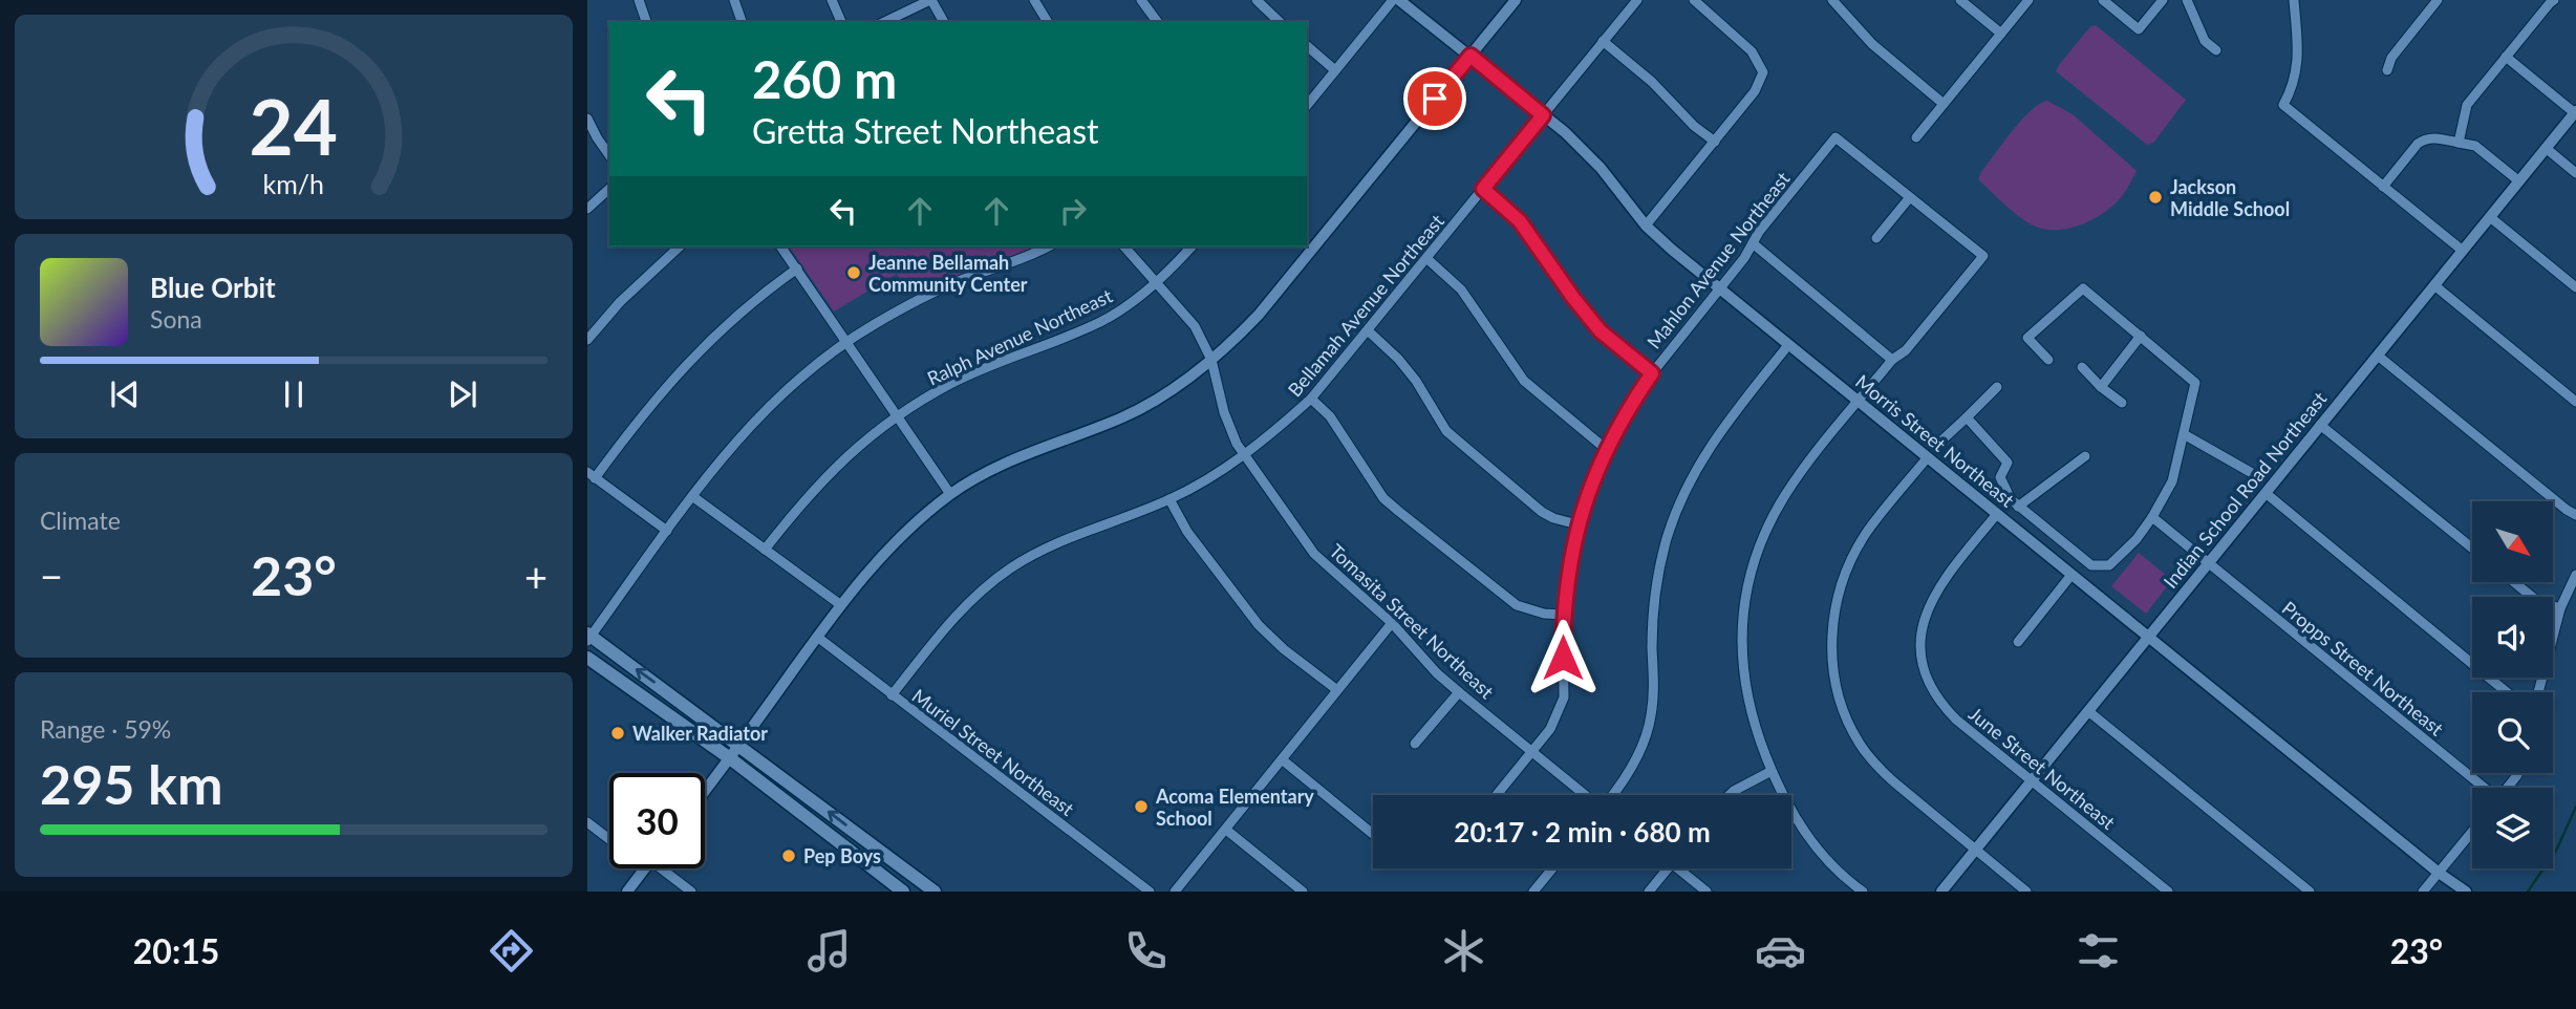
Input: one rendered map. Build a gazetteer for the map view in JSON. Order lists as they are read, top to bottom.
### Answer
{
  "streets": {
    "street": [
      "Mahlon Avenue Northeast",
      "Bellamah Avenue Northeast",
      "Ralph Avenue Northeast",
      "Morris Street Northeast",
      "Indian School Road Northeast",
      "Tomasita Street Northeast",
      "Propps Street Northeast",
      "Muriel Street Northeast",
      "June Street Northeast"
    ]
  },
  "crossings": [
    ["Mahlon Avenue Northeast", "Morris Street Northeast"],
    ["Mahlon Avenue Northeast", "Tomasita Street Northeast"],
    ["Bellamah Avenue Northeast", "Morris Street Northeast"],
    ["Bellamah Avenue Northeast", "Tomasita Street Northeast"],
    ["Bellamah Avenue Northeast", "Muriel Street Northeast"],
    ["Ralph Avenue Northeast", "Tomasita Street Northeast"],
    ["Morris Street Northeast", "Indian School Road Northeast"],
    ["Morris Street Northeast", "June Street Northeast"],
    ["Indian School Road Northeast", "Propps Street Northeast"],
    ["Indian School Road Northeast", "June Street Northeast"]
  ],
  "places": [
    "Jackson Middle School",
    "Jeanne Bellamah Community Center",
    "Walker Radiator",
    "Acoma Elementary School",
    "Pep Boys"
  ],
  "north": "bottom right",
  "page": {
    "turn": ["260 m", "Gretta Street Northeast"],
    "song": ["Blue Orbit", "Sona"],
    "tile": [
      "Climate",
      ["Range · 59%", "295 km"]
    ],
    "heat": ["−", "23°", "+"],
    "limit": "30",
    "trip": "20:17 · 2 min · 680 m",
    "tabs": ["20:15", "23°"],
    "gauge": ["24", "km/h"]
  }
}
